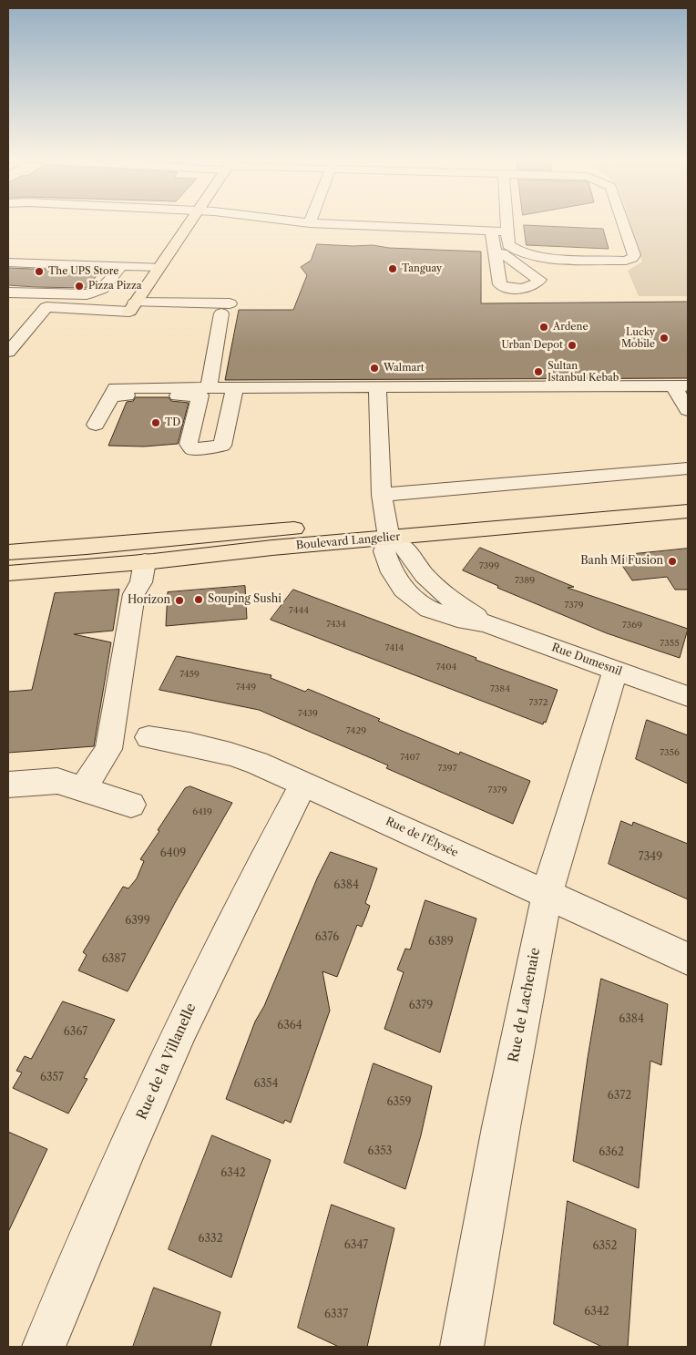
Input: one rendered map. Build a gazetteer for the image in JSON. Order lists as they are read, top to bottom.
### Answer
{
  "streets": {
    "main road": ["Boulevard Langelier"],
    "street": [
      "Rue Dumesnil",
      "Rue de l'Élysée",
      "Rue de Lachenaie",
      "Rue de la Villanelle"
    ]
  },
  "crossings": [
    ["Boulevard Langelier", "Rue Dumesnil"],
    ["Rue Dumesnil", "Rue de Lachenaie"],
    ["Rue de l'Élysée", "Rue de Lachenaie"],
    ["Rue de l'Élysée", "Rue de la Villanelle"]
  ],
  "places": [
    "Tanguay",
    "The UPS Store",
    "Pizza Pizza",
    "Ardene",
    "Lucky Mobile",
    "Urban Depot",
    "Walmart",
    "Sultan Istanbul Kebab",
    "TD",
    "Banh Mi Fusion",
    "Souping Sushi",
    "Horizon"
  ],
  "house_numbers": [
    "7399",
    "7389",
    "7379",
    "7444",
    "7434",
    "7369",
    "7355",
    "7414",
    "7404",
    "7459",
    "7449",
    "7384",
    "7372",
    "7439",
    "7429",
    "7356",
    "7407",
    "7397",
    "7379",
    "6419",
    "6409",
    "7349",
    "6384",
    "6399",
    "6376",
    "6389",
    "6387",
    "6379",
    "6384",
    "6364",
    "6367",
    "6357",
    "6354",
    "6372",
    "6359",
    "6353",
    "6362",
    "6342",
    "6332",
    "6347",
    "6352",
    "6342",
    "6337"
  ]
}
